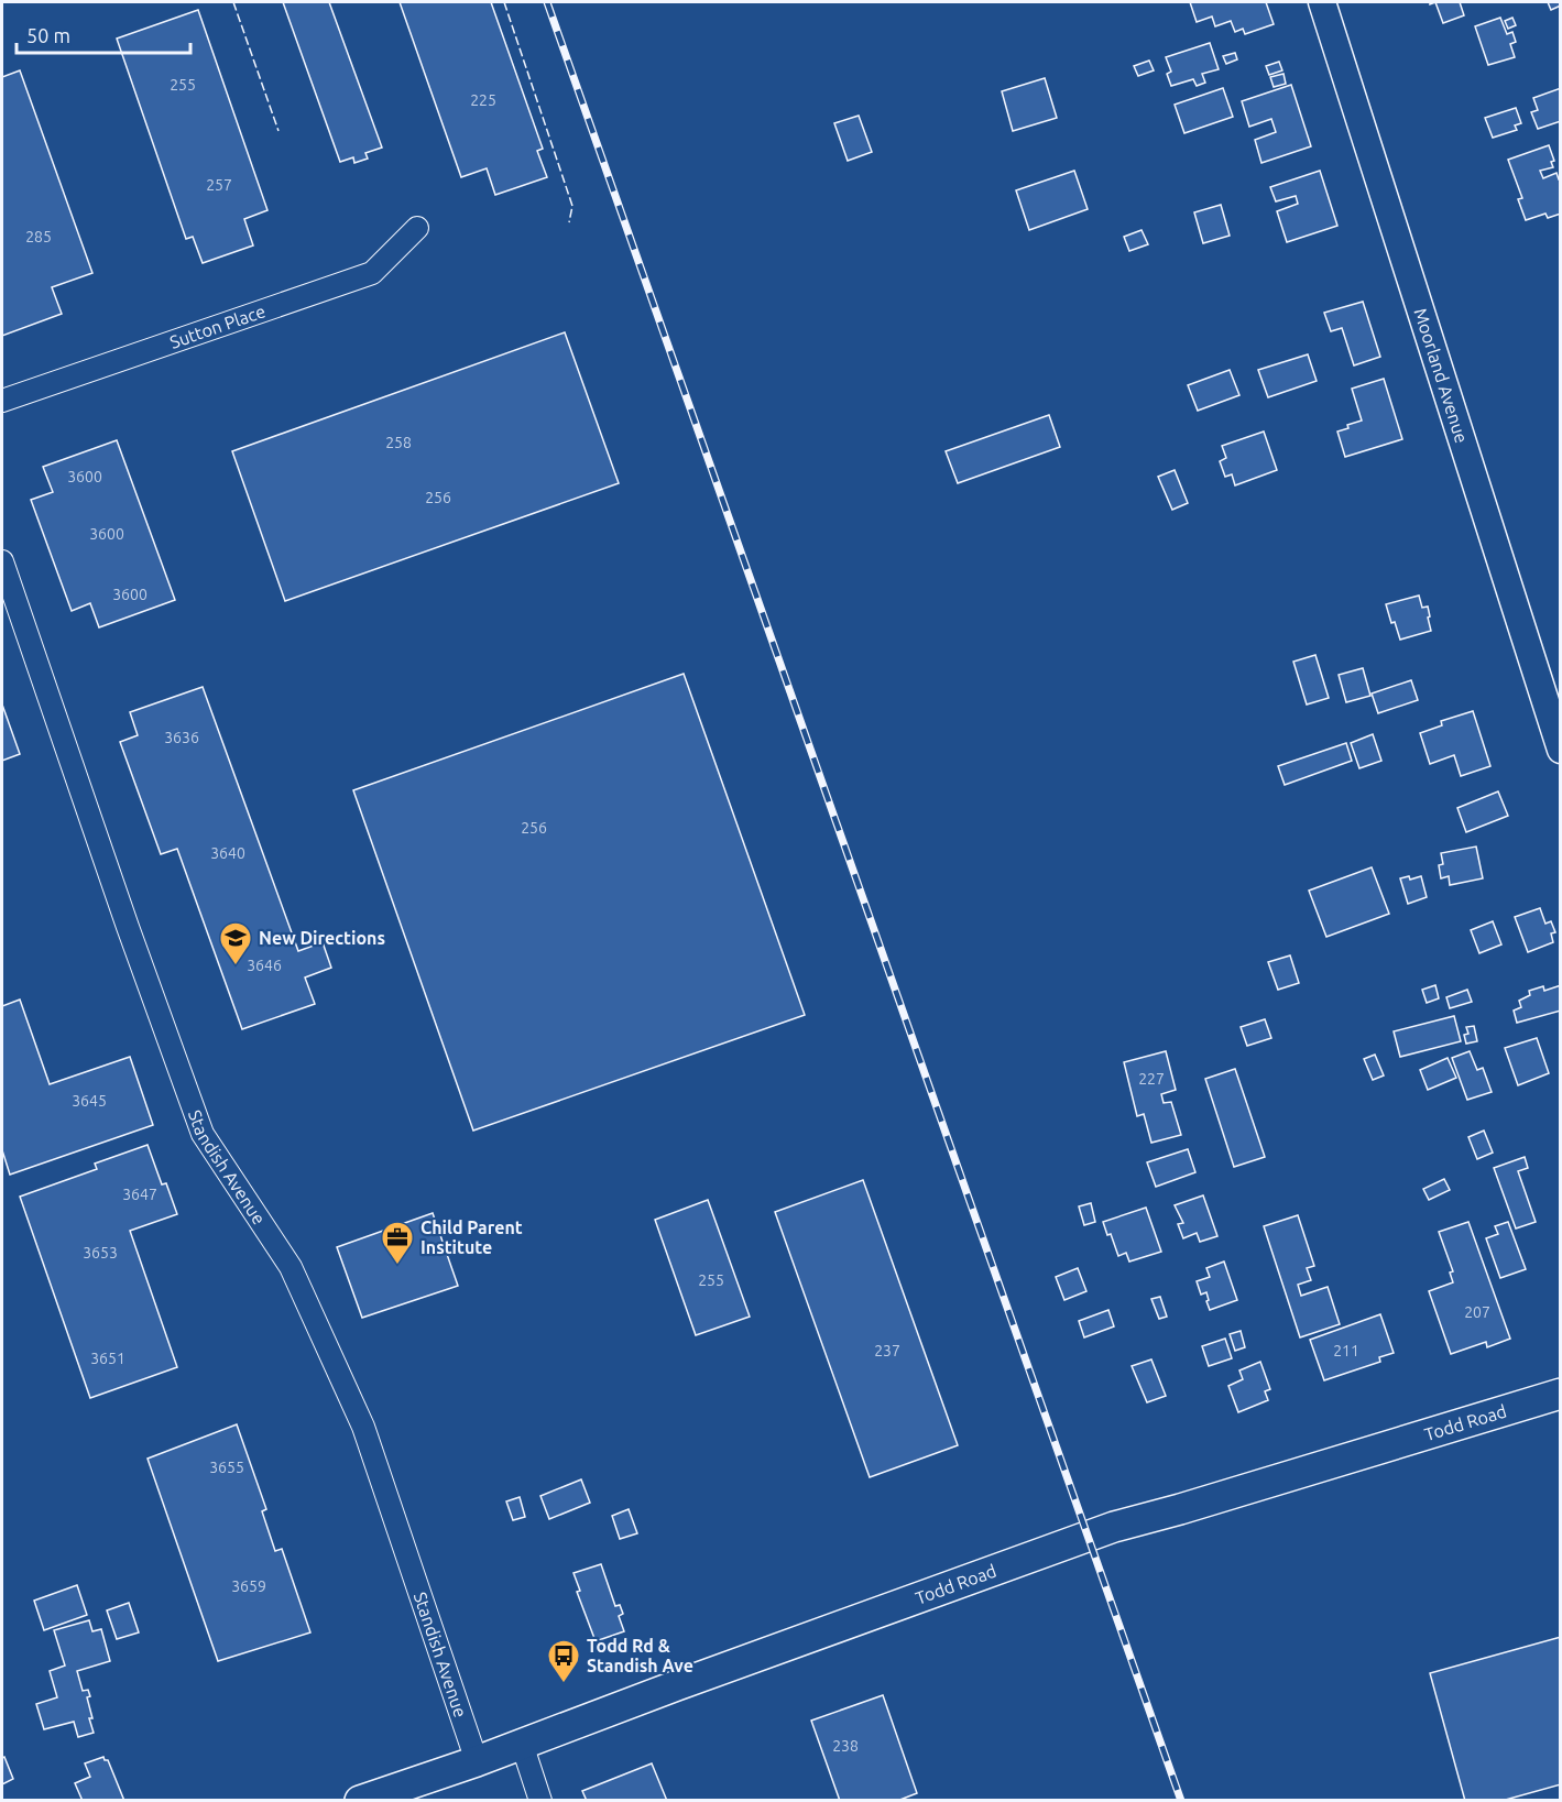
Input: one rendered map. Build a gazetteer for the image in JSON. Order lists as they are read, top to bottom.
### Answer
{
  "streets": {
    "main road": ["Todd Road"],
    "street": ["Sutton Place", "Moorland Avenue", "Standish Avenue"]
  },
  "crossings": [
    ["Standish Avenue", "Todd Road"]
  ],
  "places": {
    "school or university": ["New Directions"],
    "office": ["Child Parent Institute"],
    "bus stop": ["Todd Rd & Standish Ave"]
  },
  "house_numbers": [
    "255",
    "225",
    "257",
    "285",
    "258",
    "3600",
    "256",
    "3600",
    "3600",
    "3636",
    "256",
    "3640",
    "3646",
    "227",
    "3645",
    "3647",
    "3653",
    "255",
    "207",
    "237",
    "211",
    "3651",
    "3655",
    "3659",
    "238"
  ],
  "scale_bar": "50 m"
}
